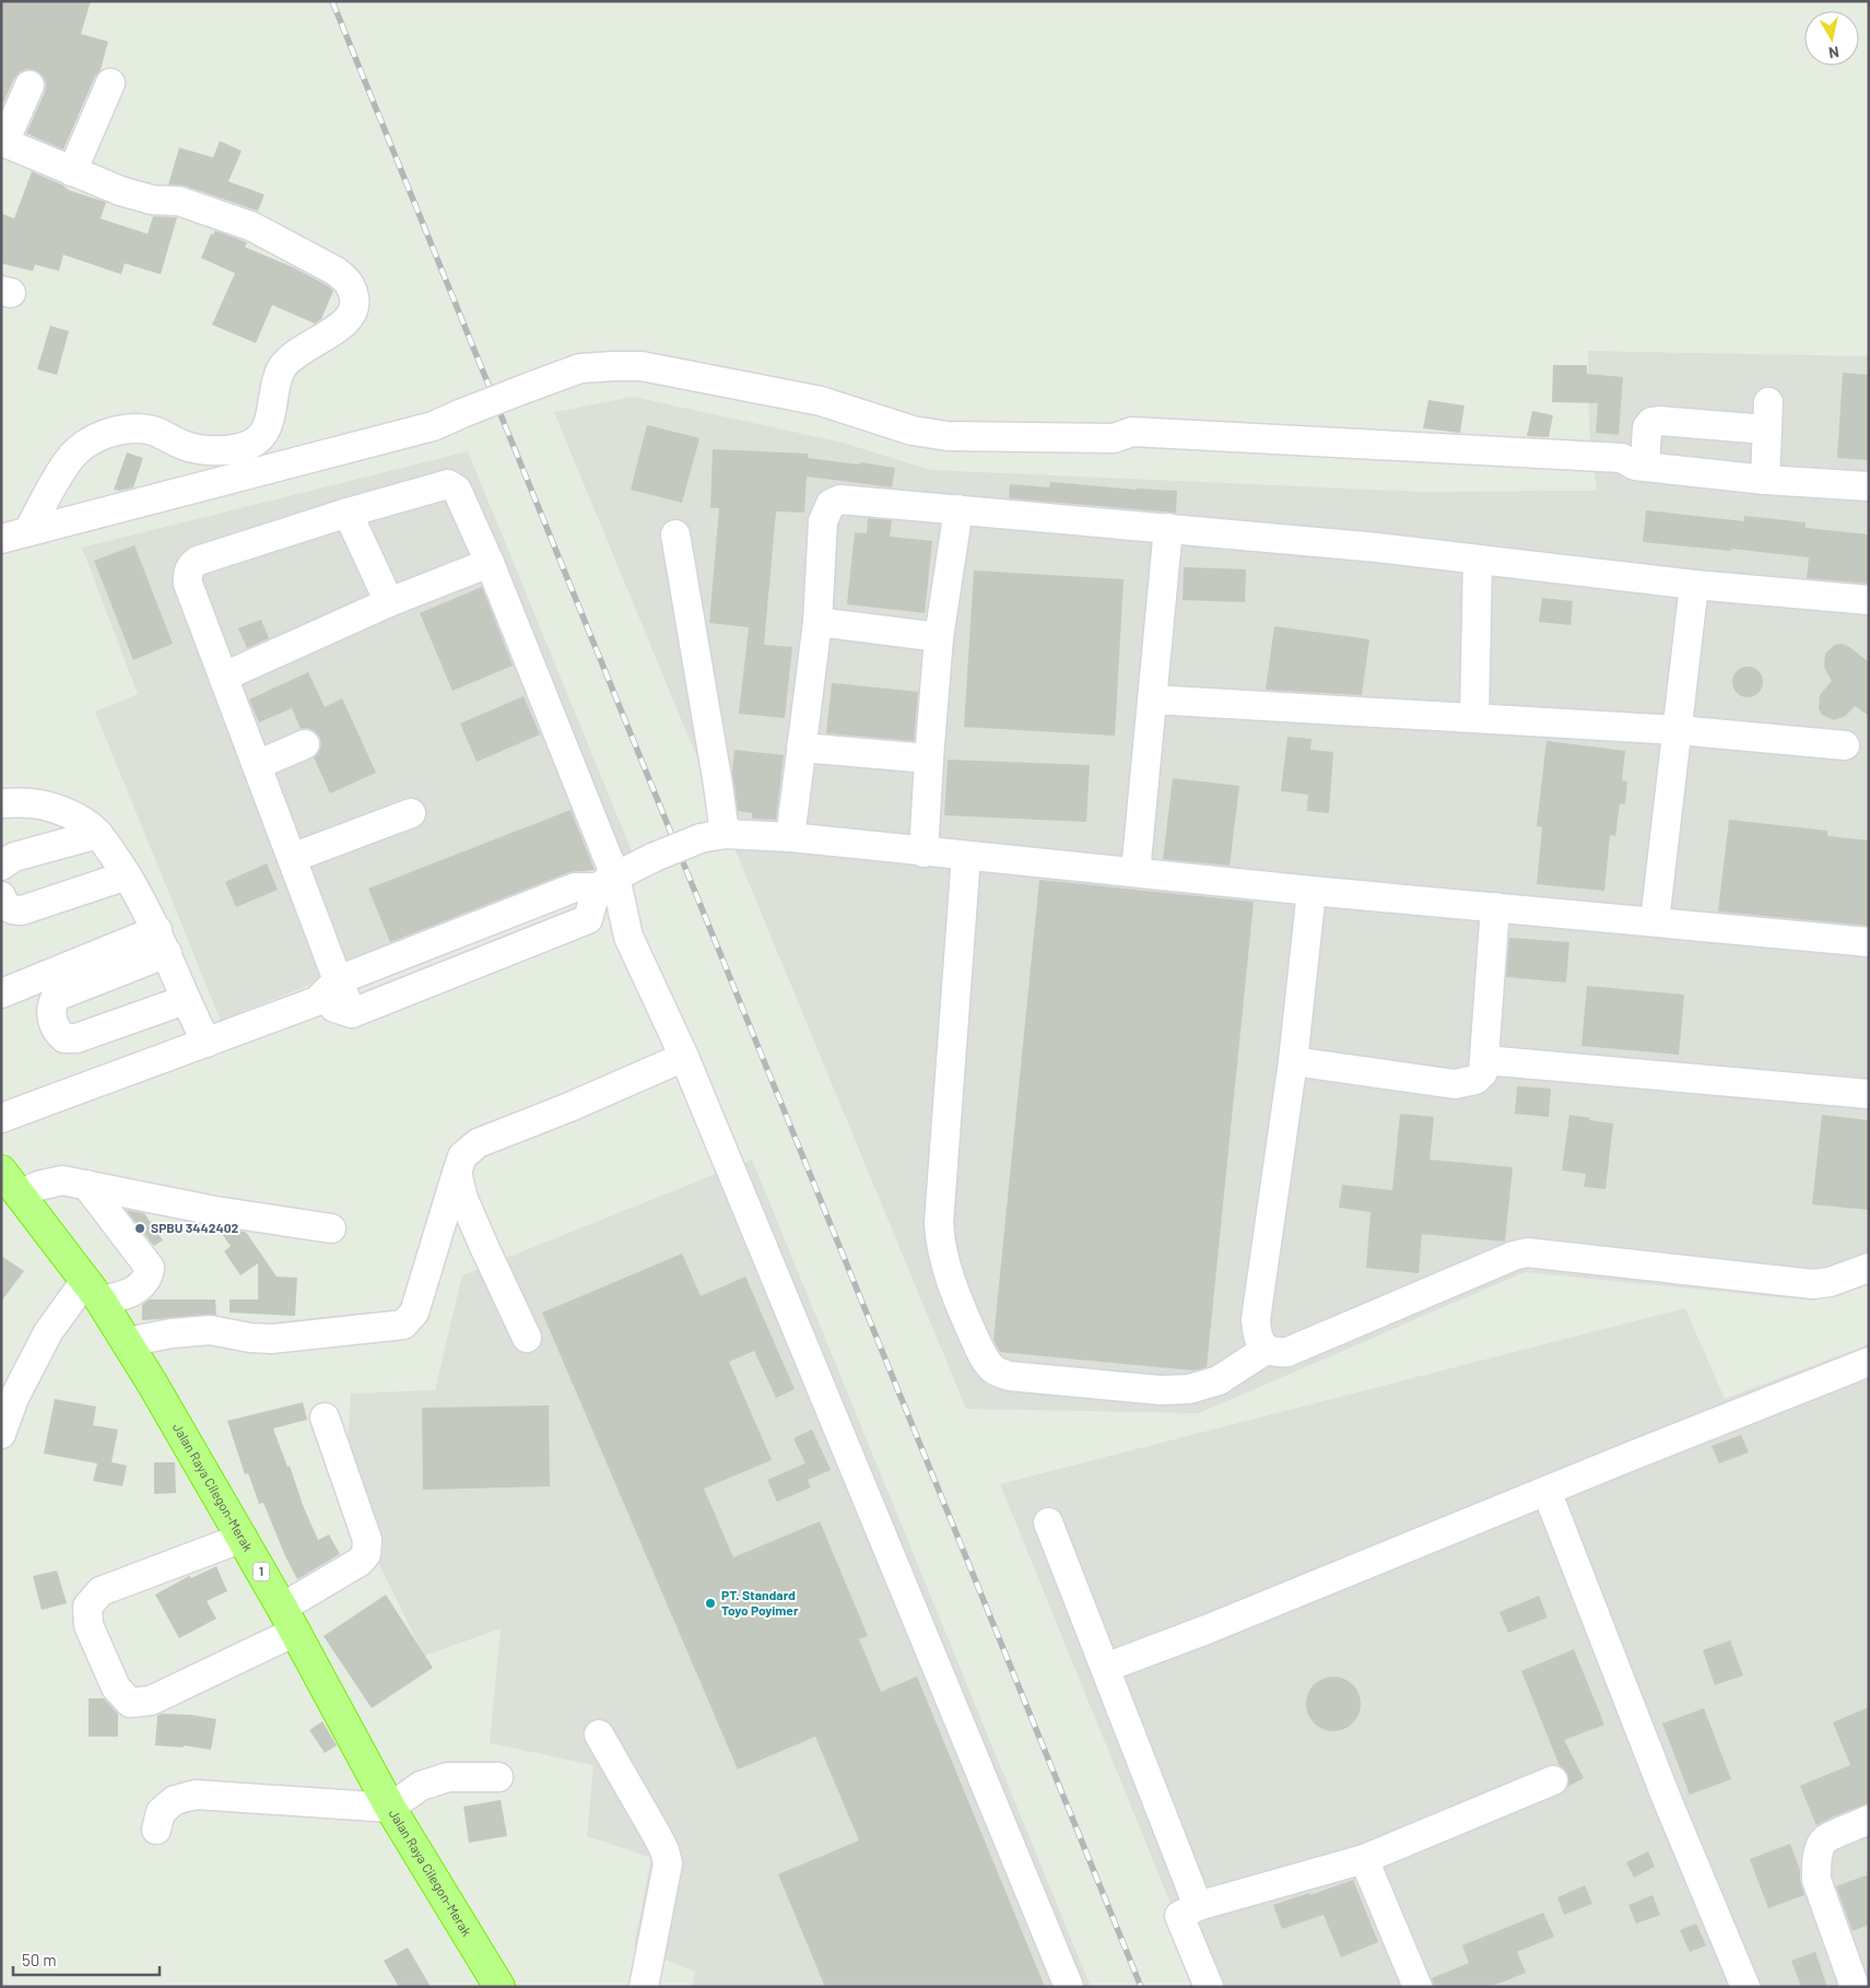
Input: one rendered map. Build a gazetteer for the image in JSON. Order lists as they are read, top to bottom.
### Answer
{
  "streets": {
    "highway": ["Jalan Raya Cilegon-Merak", "1"]
  },
  "places": ["SPBU 3442402", "PT. Standard Toyo Poyimer"],
  "scale_bar": "50 m",
  "north": "bottom"
}
